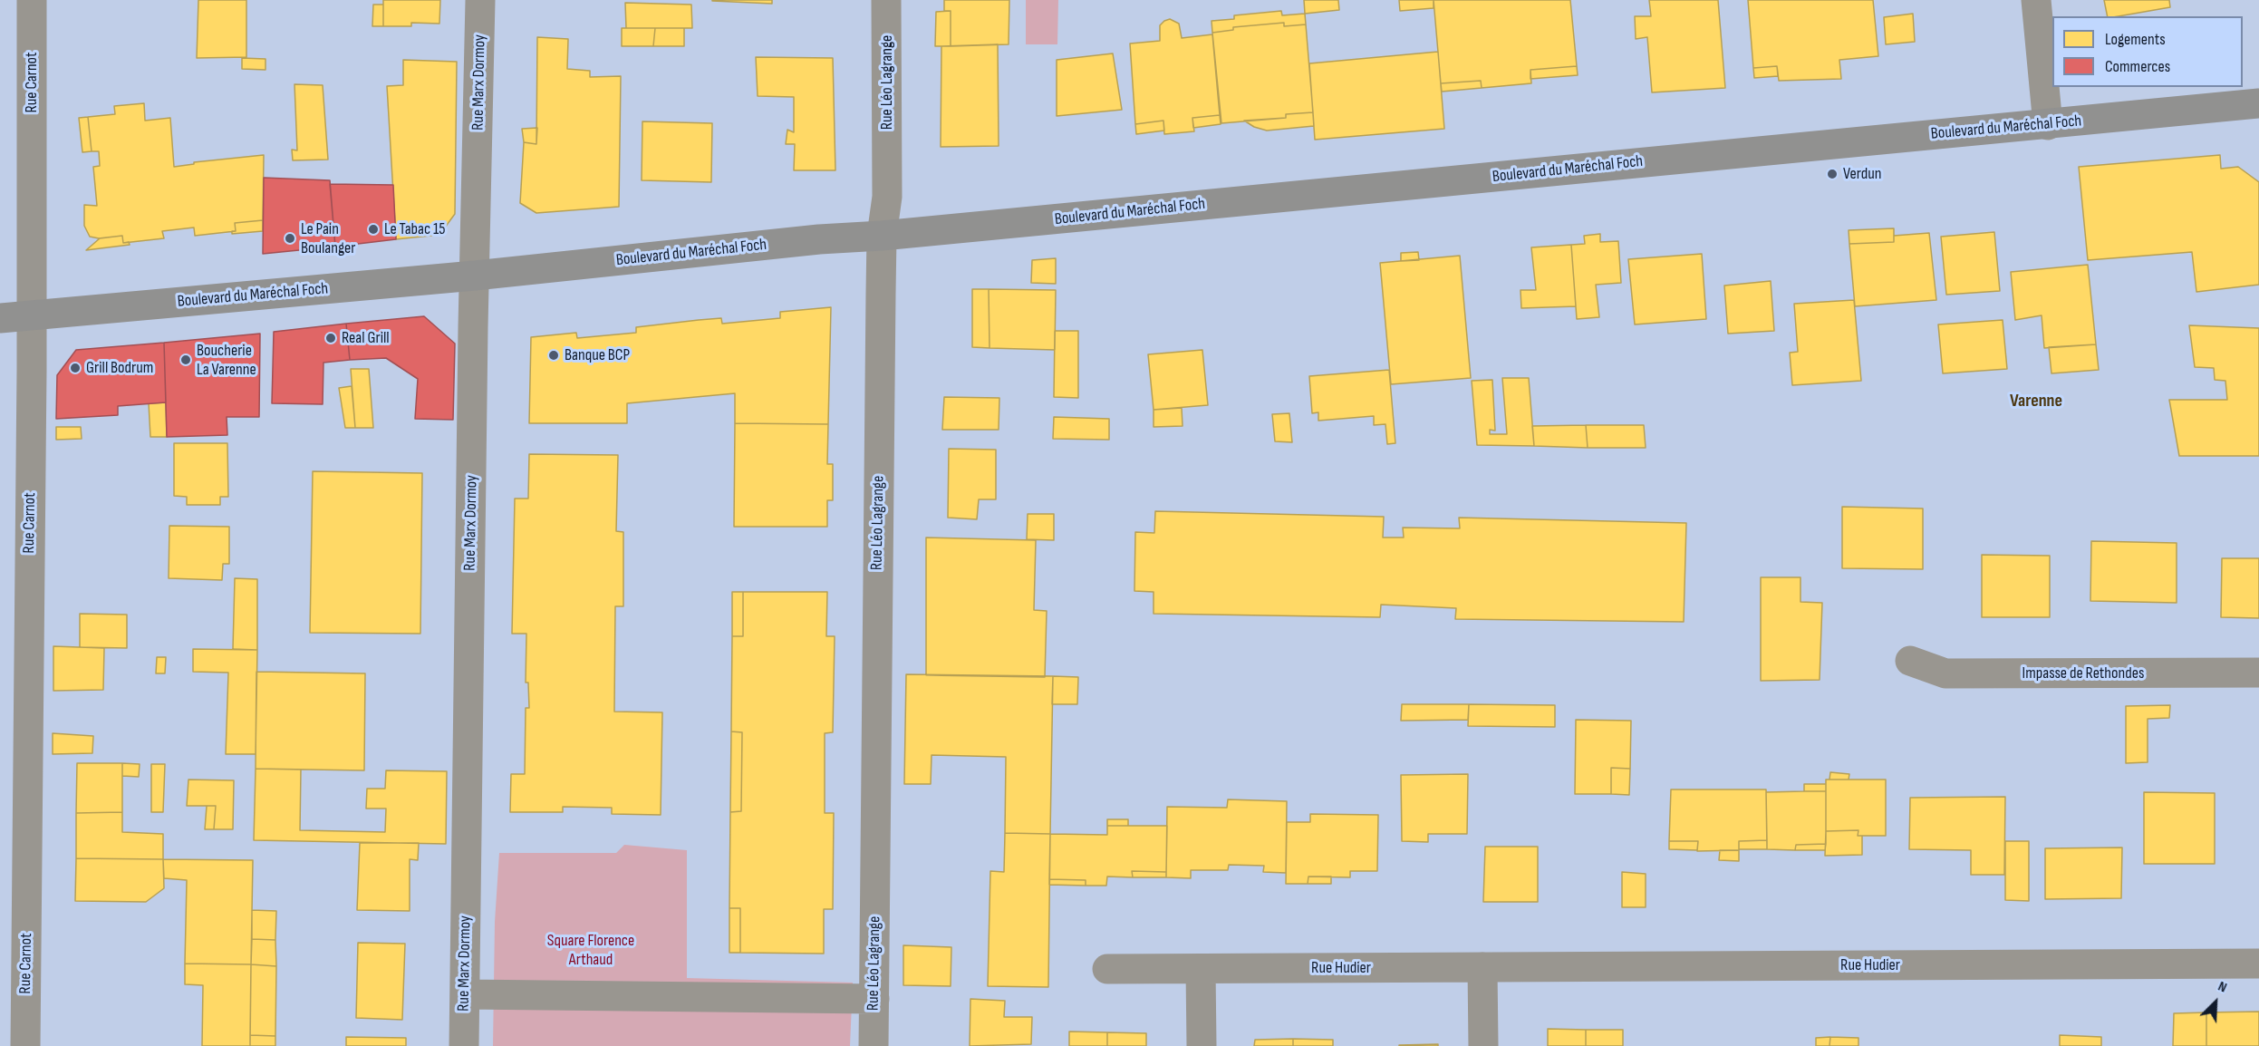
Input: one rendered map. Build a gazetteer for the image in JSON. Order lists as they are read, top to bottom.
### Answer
{
  "streets": {
    "main road": ["Boulevard du Maréchal Foch"],
    "street": [
      "Rue Carnot",
      "Rue Marx Dormoy",
      "Rue Léo Lagrange",
      "Impasse de Rethondes",
      "Rue Hudier"
    ]
  },
  "crossings": [
    ["Rue Carnot", "Boulevard du Maréchal Foch"],
    ["Rue Marx Dormoy", "Boulevard du Maréchal Foch"],
    ["Rue Léo Lagrange", "Boulevard du Maréchal Foch"]
  ],
  "districts": ["Varenne"],
  "parks": ["Square Florence Arthaud"],
  "places": [
    "Verdun",
    "Le Tabac 15",
    "Le Pain Boulanger",
    "Real Grill",
    "Banque BCP",
    "Boucherie La Varenne",
    "Grill Bodrum"
  ],
  "legend": ["Logements", "Commerces"],
  "north": "top right"
}
